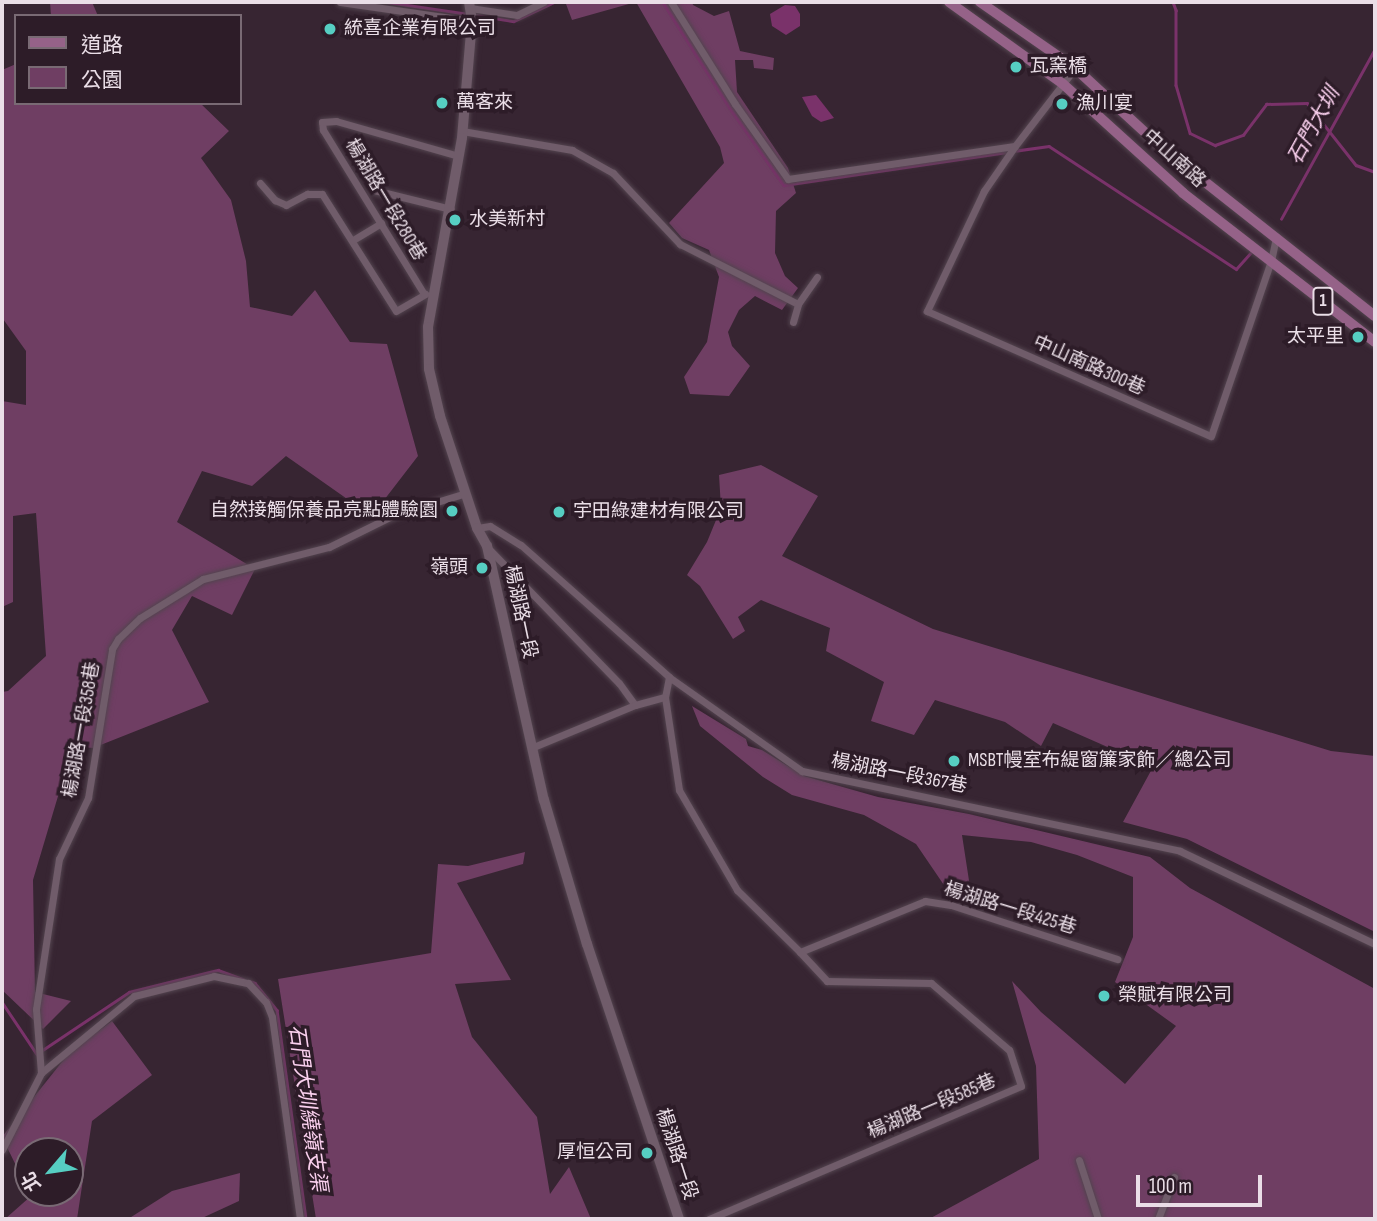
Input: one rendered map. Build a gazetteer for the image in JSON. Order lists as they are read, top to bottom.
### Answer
{
  "streets": {
    "main road": ["中山南路", "1"],
    "street": [
      "楊湖路一段280巷",
      "中山南路300巷",
      "楊湖路一段",
      "楊湖路一段358巷",
      "楊湖路一段367巷",
      "楊湖路一段425巷",
      "楊湖路一段585巷"
    ]
  },
  "crossings": [
    ["中山南路", "中山南路300巷"],
    ["楊湖路一段280巷", "楊湖路一段"],
    ["楊湖路一段", "楊湖路一段358巷"],
    ["楊湖路一段", "楊湖路一段367巷"],
    ["楊湖路一段425巷", "楊湖路一段585巷"]
  ],
  "water": ["石門大圳", "石門大圳繞嶺支渠"],
  "places": [
    "統喜企業有限公司",
    "瓦窯橋",
    "萬客來",
    "漁川宴",
    "水美新村",
    "太平里",
    "自然接觸保養品亮點體驗園",
    "宇田綠建材有限公司",
    "嶺頭",
    "MSBT幔室布緹窗簾家飾／總公司",
    "榮賦有限公司",
    "厚恒公司"
  ],
  "legend": ["道路", "公園"],
  "scale_bar": "100 m",
  "north": "bottom left"
}
